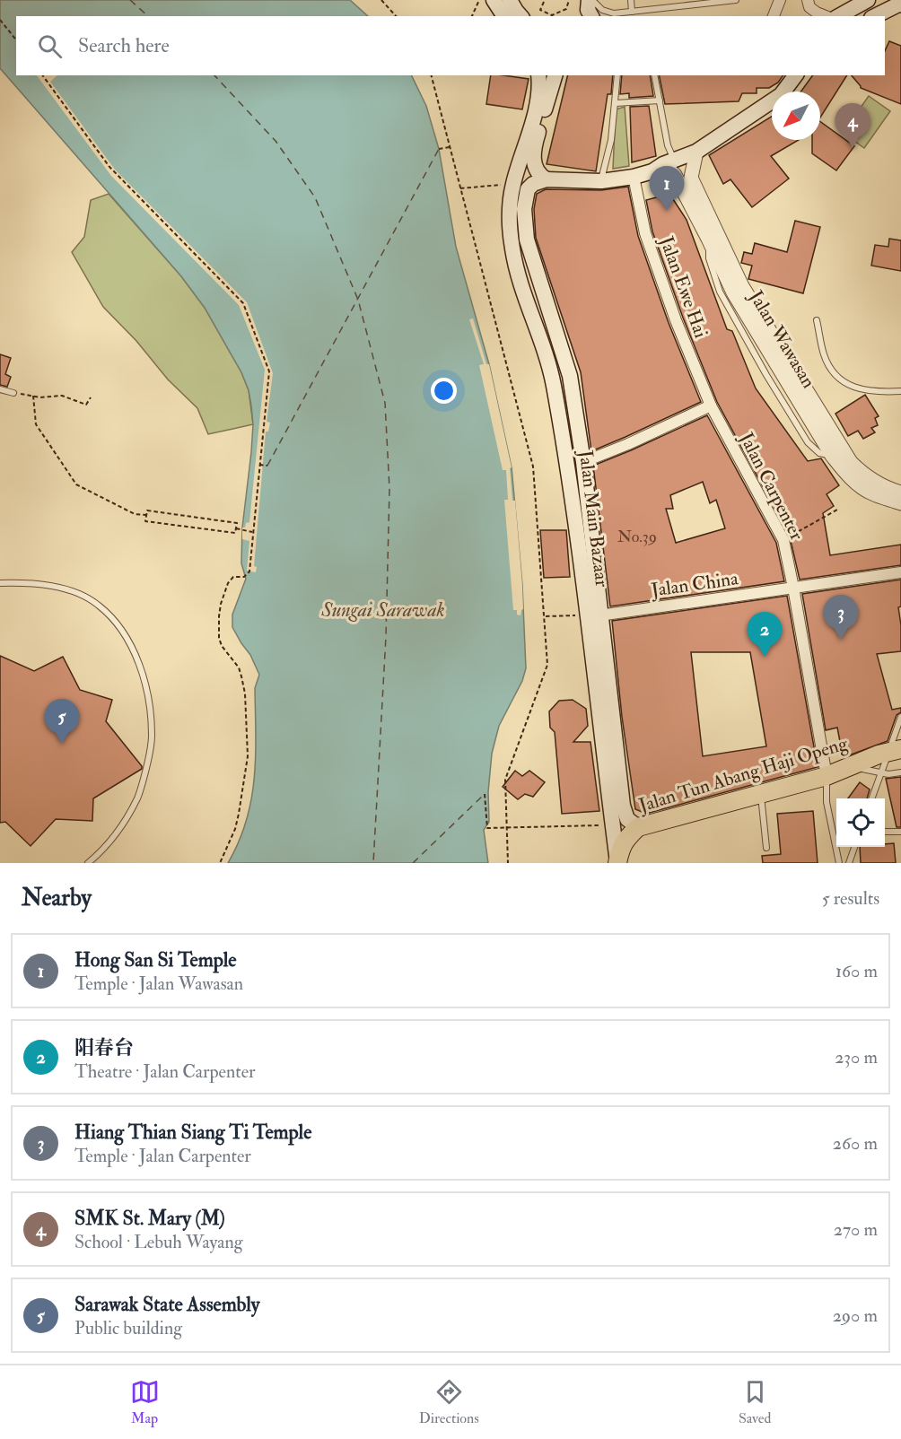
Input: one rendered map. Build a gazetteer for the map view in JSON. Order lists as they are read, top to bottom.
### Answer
{
  "streets": {
    "main road": ["Jalan Main Bazaar", "Jalan Tun Abang Haji Openg"],
    "street": [
      "Jalan Ewe Hai",
      "Jalan Wawasan",
      "Jalan Carpenter",
      "Jalan China"
    ]
  },
  "crossings": [
    ["Jalan Ewe Hai", "Jalan Carpenter"],
    ["Jalan Carpenter", "Jalan China"],
    ["Jalan Carpenter", "Jalan Tun Abang Haji Openg"],
    ["Jalan Main Bazaar", "Jalan China"],
    ["Jalan Main Bazaar", "Jalan Tun Abang Haji Openg"]
  ],
  "water": ["Sungai Sarawak"],
  "house_numbers": ["No.39"],
  "north": "bottom left",
  "page": {
    "search": "Search here",
    "pins": [
      "4",
      "1",
      "3",
      "2",
      "5"
    ],
    "heading": ["Nearby", "5 results"],
    "list": [
      {
        "mark": "1",
        "name": "Hong San Si Temple",
        "note": "Temple · Jalan Wawasan",
        "value": "160 m"
      },
      {
        "mark": "2",
        "name": "阳春台",
        "note": "Theatre · Jalan Carpenter",
        "value": "230 m"
      },
      {
        "mark": "3",
        "name": "Hiang Thian Siang Ti Temple",
        "note": "Temple · Jalan Carpenter",
        "value": "260 m"
      },
      {
        "mark": "4",
        "name": "SMK St. Mary (M)",
        "note": "School · Lebuh Wayang",
        "value": "270 m"
      },
      {
        "mark": "5",
        "name": "Sarawak State Assembly",
        "note": "Public building",
        "value": "290 m"
      }
    ],
    "nav": ["Map", "Directions", "Saved"]
  }
}
